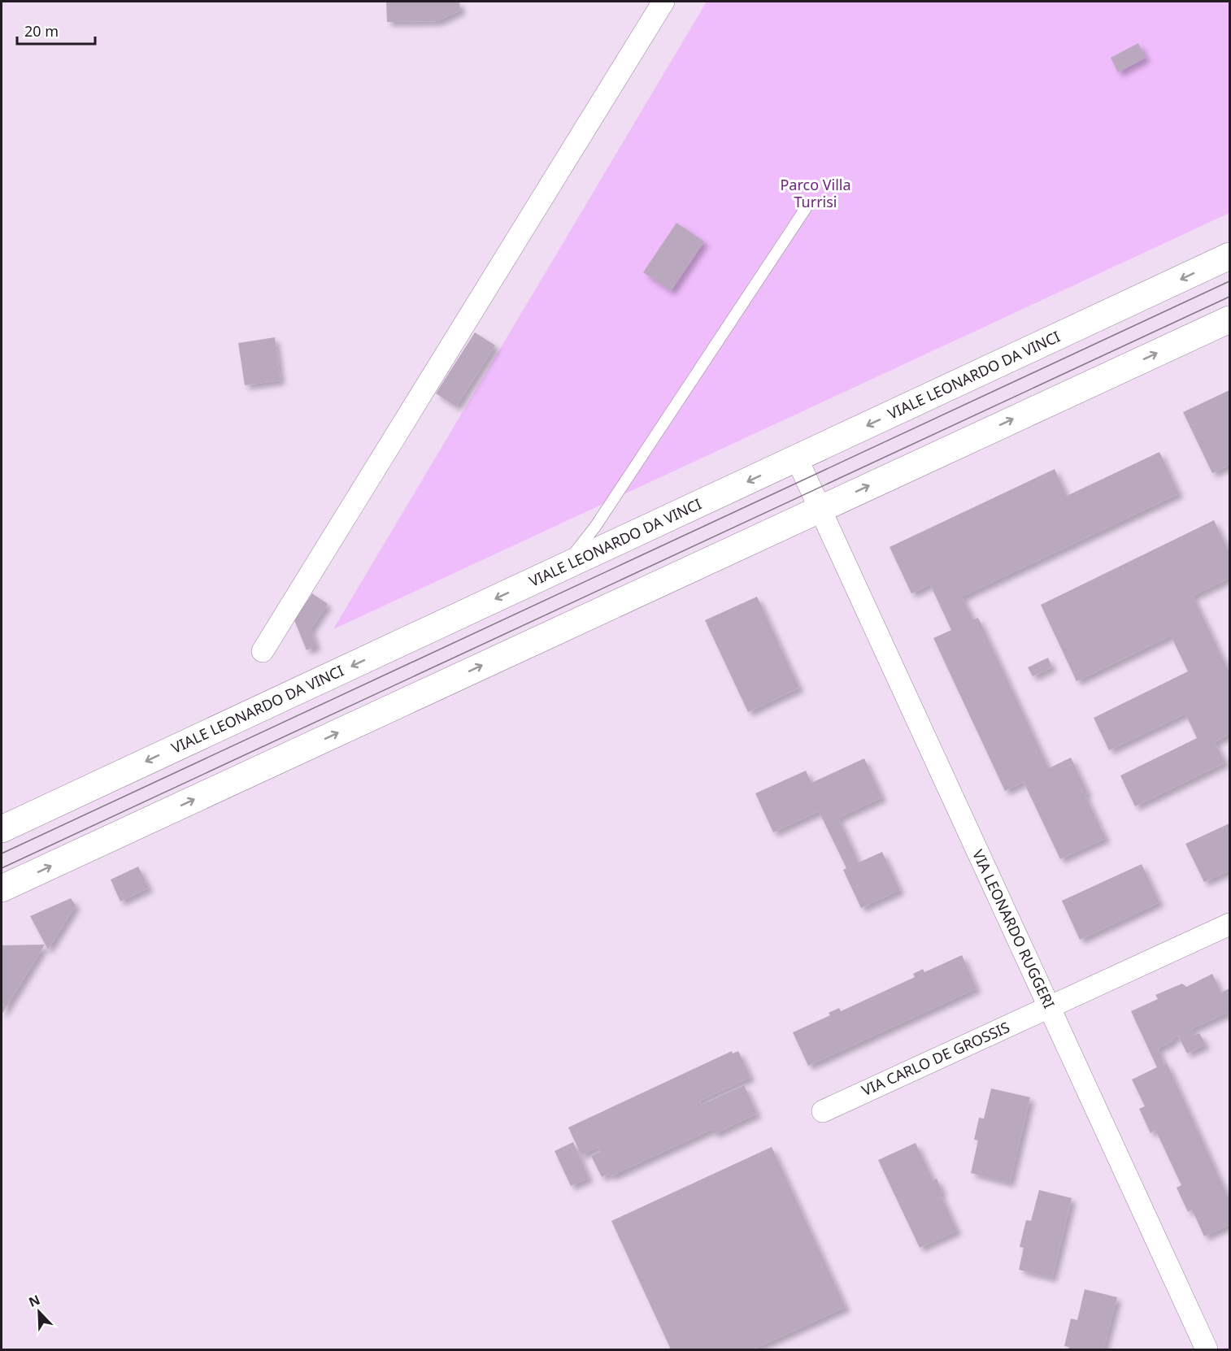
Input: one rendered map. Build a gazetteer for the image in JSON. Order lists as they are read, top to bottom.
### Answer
{
  "streets": {
    "street": ["VIALE LEONARDO DA VINCI", "VIA LEONARDO RUGGERI", "VIA CARLO DE GROSSIS"]
  },
  "crossings": [
    ["VIALE LEONARDO DA VINCI", "VIA LEONARDO RUGGERI"],
    ["VIA LEONARDO RUGGERI", "VIA CARLO DE GROSSIS"]
  ],
  "parks": ["Parco Villa Turrisi"],
  "scale_bar": "20 m",
  "north": "top left"
}
